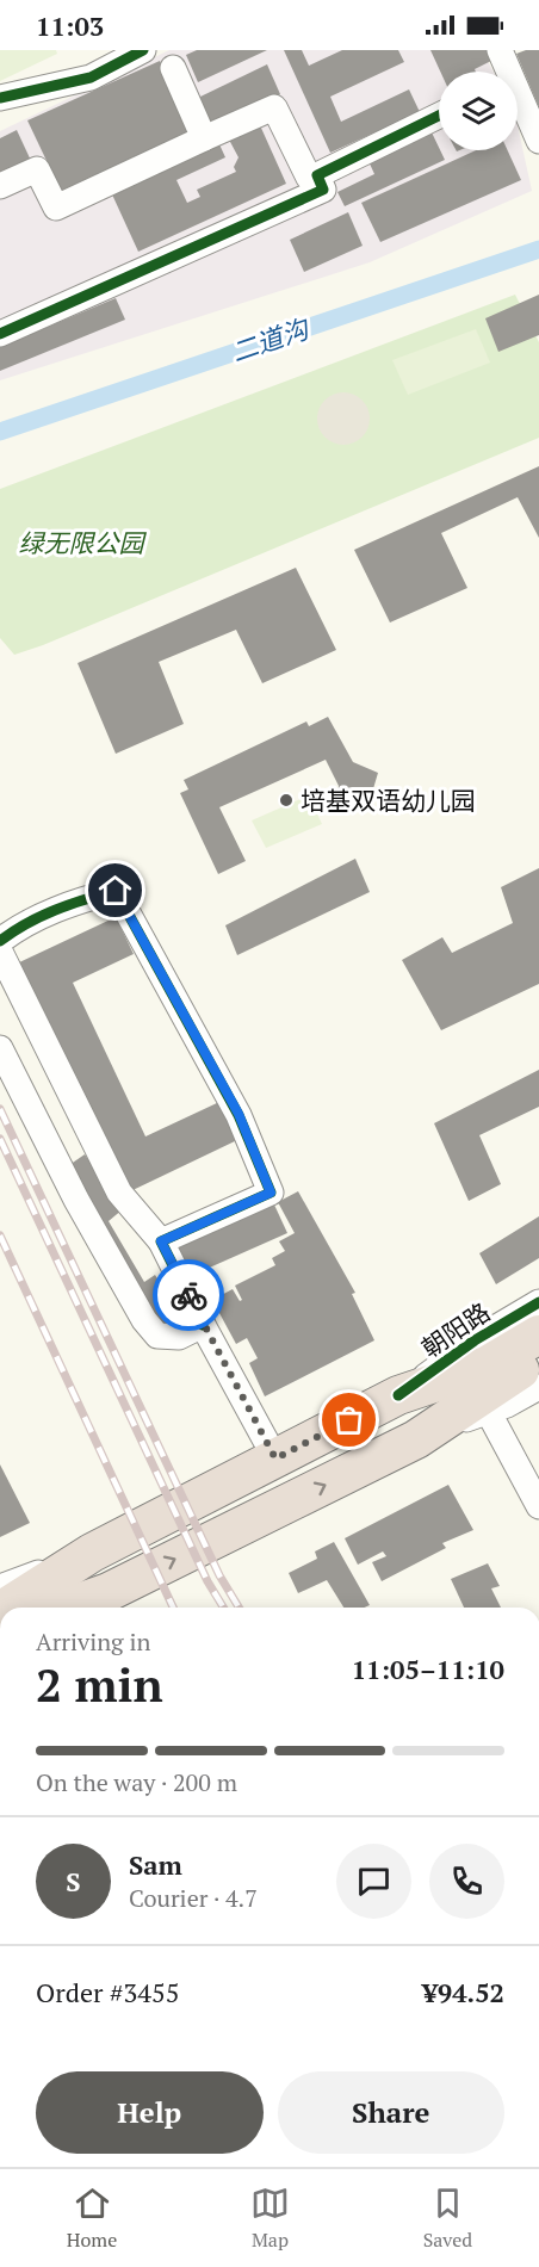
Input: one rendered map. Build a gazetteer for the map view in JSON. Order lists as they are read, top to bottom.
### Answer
{
  "streets": {
    "highway": ["朝阳路"]
  },
  "water": ["二道沟"],
  "parks": ["绿无限公园"],
  "places": ["培基双语幼儿园"],
  "page": {
    "status": "11:03",
    "heading": ["2 min", "Arriving in", "11:05–11:10"],
    "panel": [
      "Sam",
      "Courier · 4.7",
      "Order #3455",
      "¥94.52"
    ],
    "bar": "On the way · 200 m",
    "round": "S",
    "buttons": ["Help", "Share"],
    "tabs": ["Home", "Map", "Saved"]
  }
}
